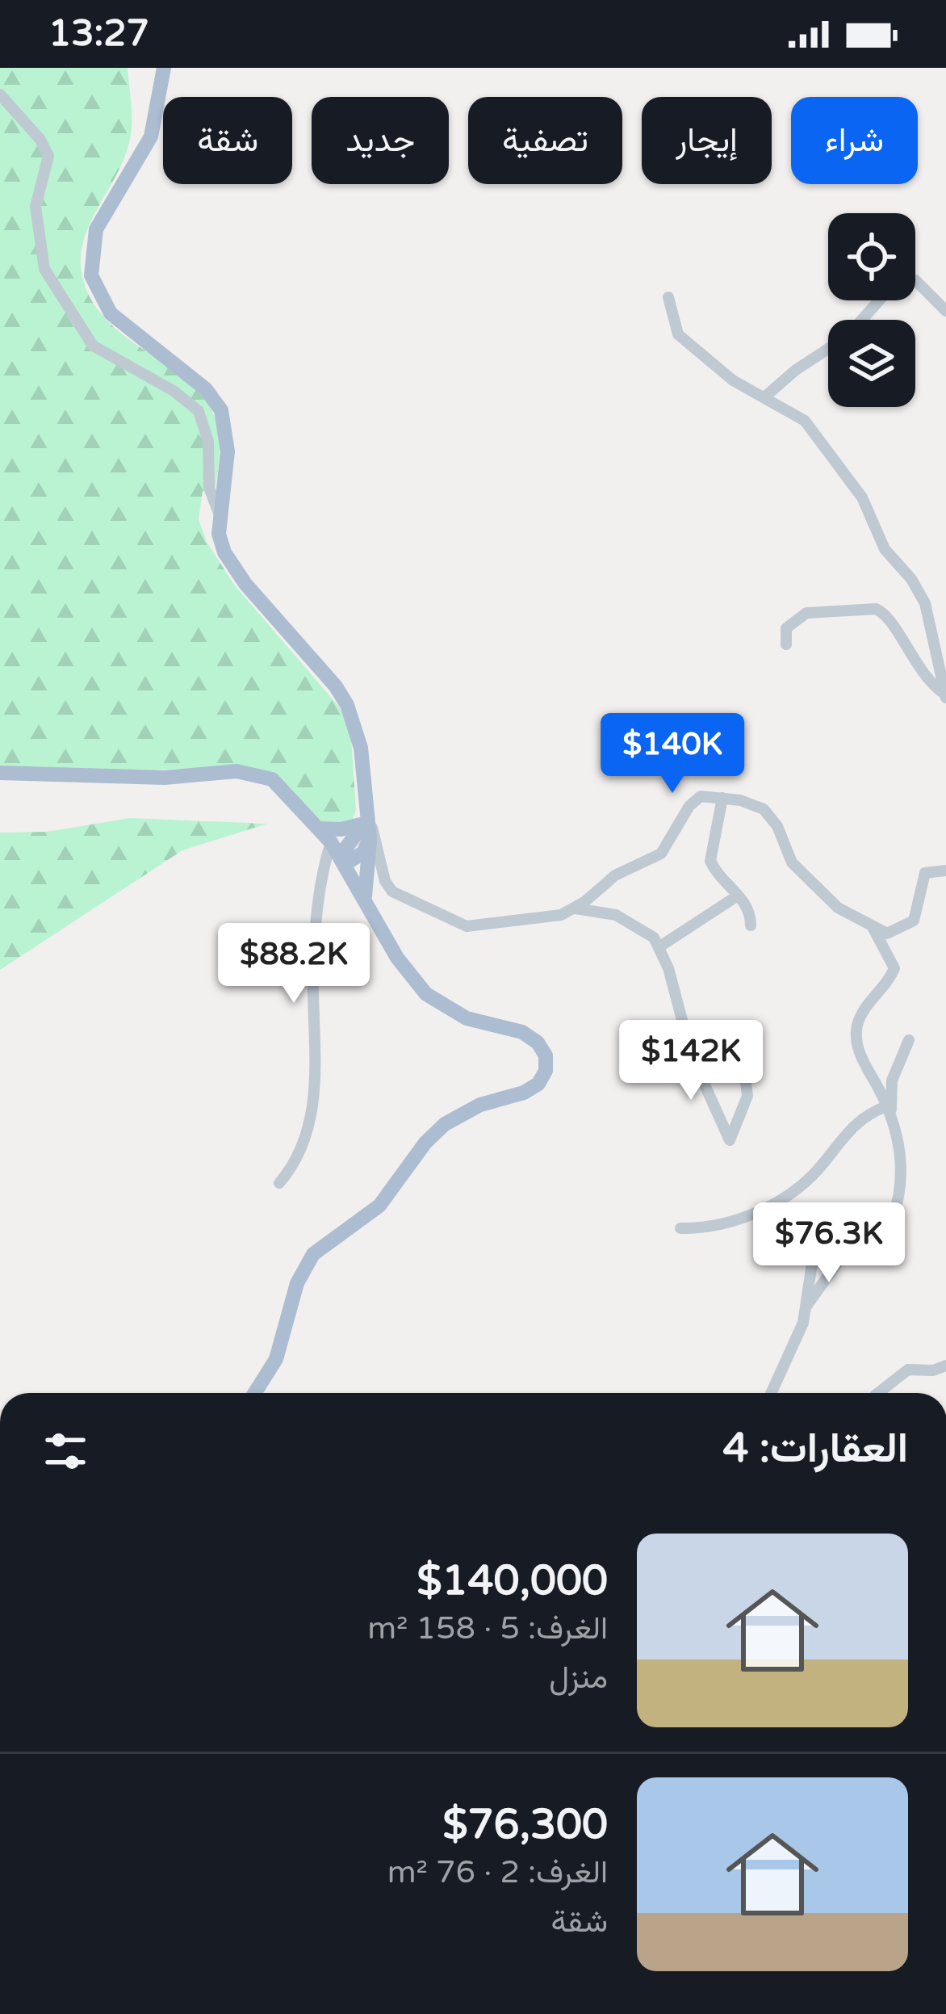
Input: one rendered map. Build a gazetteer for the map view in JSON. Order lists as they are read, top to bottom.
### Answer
{
  "page": {
    "status": "13:27",
    "chip": [
      "شراء",
      "إيجار",
      "تصفية",
      "جديد",
      "شقة"
    ],
    "price": [
      "$140K",
      "$88.2K",
      "$142K",
      "$76.3K"
    ],
    "heading": "العقارات: 4",
    "list": [
      {
        "name": "$140,000",
        "note": "الغرف: 5 · 158 m² · منزل"
      },
      {
        "name": "$76,300",
        "note": "الغرف: 2 · 76 m² · شقة"
      }
    ]
  }
}
